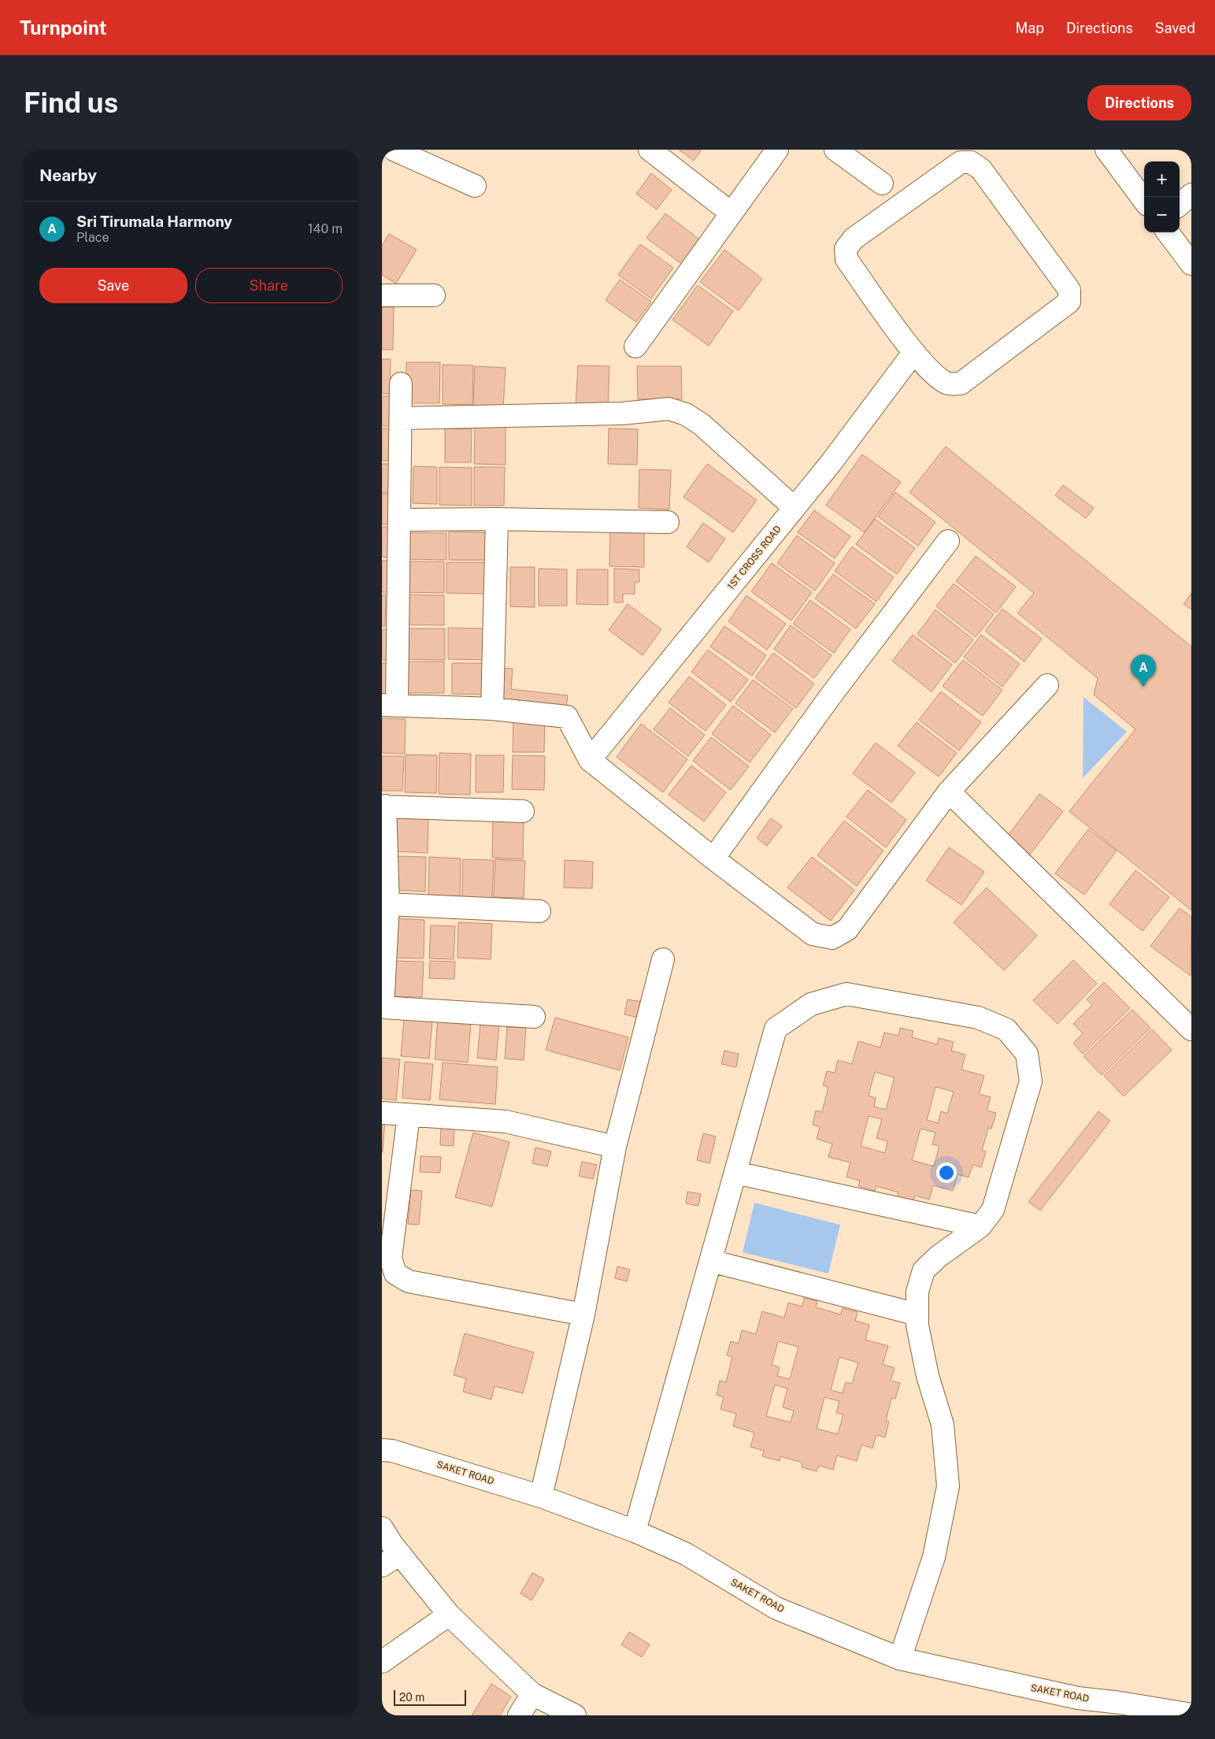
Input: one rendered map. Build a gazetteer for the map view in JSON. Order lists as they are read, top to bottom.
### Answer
{
  "streets": {
    "street": ["1ST CROSS ROAD", "SAKET ROAD"]
  },
  "scale_bar": "20 m",
  "page": {
    "header": "Turnpoint",
    "nav": ["Map", "Directions", "Saved"],
    "buttons": [
      "Directions",
      ["Save", "Share"]
    ],
    "title": "Find us",
    "heading": "Nearby",
    "map_buttons": ["+", "−"],
    "list": [
      {
        "mark": "A",
        "name": "Sri Tirumala Harmony",
        "note": "Place",
        "value": "140 m"
      }
    ],
    "pins": "A",
    "scale": "20 m"
  }
}
